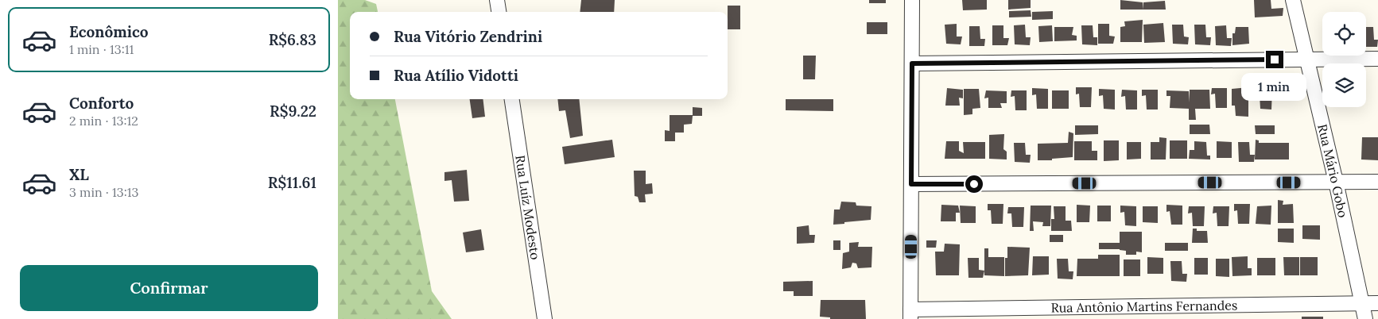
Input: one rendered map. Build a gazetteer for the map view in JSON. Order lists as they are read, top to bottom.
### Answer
{
  "streets": {
    "street": ["Rua Mário Gobo", "Rua Luíz Modesto", "Rua Antônio Martins Fernandes"]
  },
  "crossings": [
    ["Rua Mário Gobo", "Rua Antônio Martins Fernandes"]
  ],
  "page": {
    "list": [
      {
        "name": "Econômico",
        "note": "1 min · 13:11",
        "value": "R$6.83"
      },
      {
        "name": "Conforto",
        "note": "2 min · 13:12",
        "value": "R$9.22"
      },
      {
        "name": "XL",
        "note": "3 min · 13:13",
        "value": "R$11.61"
      }
    ],
    "banner": ["Rua Vitório Zendrini", "Rua Atílio Vidotti"],
    "bubble": "1 min",
    "buttons": "Confirmar"
  }
}
